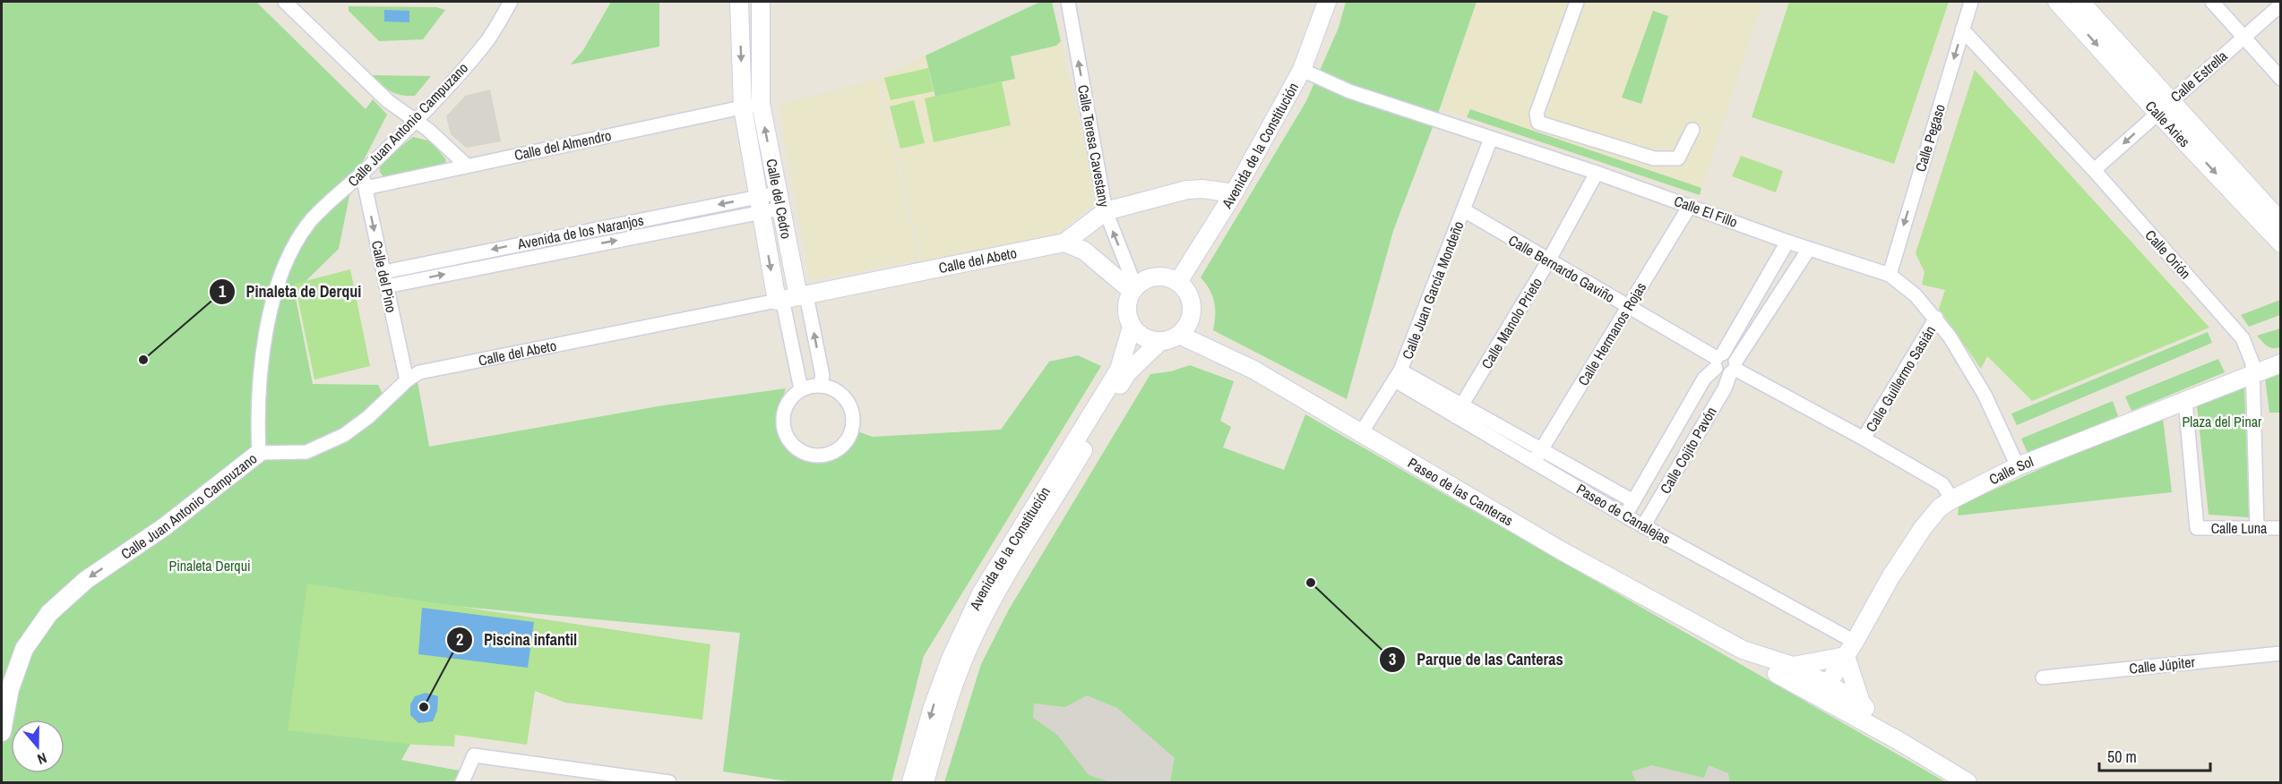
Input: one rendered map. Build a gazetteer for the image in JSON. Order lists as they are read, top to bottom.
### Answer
{
  "streets": {
    "street": [
      "Calle Estrella",
      "Calle Aries",
      "Calle Juan Antonio Campuzano",
      "Calle Pegaso",
      "Calle del Almendro",
      "Avenida de la Constitución",
      "Calle Teresa Cavestany",
      "Calle del Cedro",
      "Calle El Fillo",
      "Avenida de los Naranjos",
      "Calle Orión",
      "Calle del Abeto",
      "Calle Bernardo Gaviño",
      "Calle del Pino",
      "Calle Juan García Mondeño",
      "Calle Manolo Prieto",
      "Calle Hermanos Rojas",
      "Calle Guillermo Sasián",
      "Calle Cojito Pavón",
      "Calle Sol",
      "Paseo de las Canteras",
      "Paseo de Canalejas",
      "Calle Luna",
      "Calle Júpiter"
    ]
  },
  "crossings": [
    ["Calle Estrella", "Calle Aries"],
    ["Calle Estrella", "Calle Orión"],
    ["Calle Juan Antonio Campuzano", "Calle del Abeto"],
    ["Calle Juan Antonio Campuzano", "Calle del Pino"],
    ["Calle Pegaso", "Calle El Fillo"],
    ["Calle Pegaso", "Calle Orión"],
    ["Calle del Almendro", "Calle del Cedro"],
    ["Calle del Almendro", "Calle del Pino"],
    ["Avenida de la Constitución", "Calle Teresa Cavestany"],
    ["Avenida de la Constitución", "Calle El Fillo"],
    ["Avenida de la Constitución", "Paseo de las Canteras"],
    ["Calle Teresa Cavestany", "Paseo de las Canteras"],
    ["Calle del Cedro", "Avenida de los Naranjos"],
    ["Calle del Cedro", "Calle del Abeto"],
    ["Calle El Fillo", "Calle Juan García Mondeño"],
    ["Calle El Fillo", "Calle Manolo Prieto"],
    ["Calle El Fillo", "Calle Hermanos Rojas"],
    ["Calle El Fillo", "Calle Guillermo Sasián"],
    ["Calle El Fillo", "Calle Cojito Pavón"],
    ["Calle El Fillo", "Calle Sol"],
    ["Avenida de los Naranjos", "Calle del Pino"],
    ["Calle Orión", "Calle Sol"],
    ["Calle Orión", "Calle Luna"],
    ["Calle del Abeto", "Calle del Pino"],
    ["Calle Bernardo Gaviño", "Calle Juan García Mondeño"],
    ["Calle Bernardo Gaviño", "Calle Manolo Prieto"],
    ["Calle Bernardo Gaviño", "Calle Hermanos Rojas"],
    ["Calle Bernardo Gaviño", "Calle Cojito Pavón"],
    ["Calle Juan García Mondeño", "Paseo de las Canteras"],
    ["Calle Juan García Mondeño", "Paseo de Canalejas"],
    ["Calle Manolo Prieto", "Paseo de Canalejas"],
    ["Calle Hermanos Rojas", "Paseo de Canalejas"],
    ["Calle Cojito Pavón", "Paseo de Canalejas"],
    ["Calle Sol", "Paseo de Canalejas"],
    ["Calle Sol", "Calle Luna"]
  ],
  "one_way": [
    "Calle Estrella",
    "Calle Juan Antonio Campuzano",
    "Calle Pegaso",
    "Calle Teresa Cavestany",
    "Calle del Pino"
  ],
  "parks": ["Plaza del Pinar", "Pinaleta Derqui"],
  "places": ["Pinaleta de Derqui", "Parque de las Canteras", "Piscina infantil"],
  "scale_bar": "50 m",
  "north": "bottom"
}
